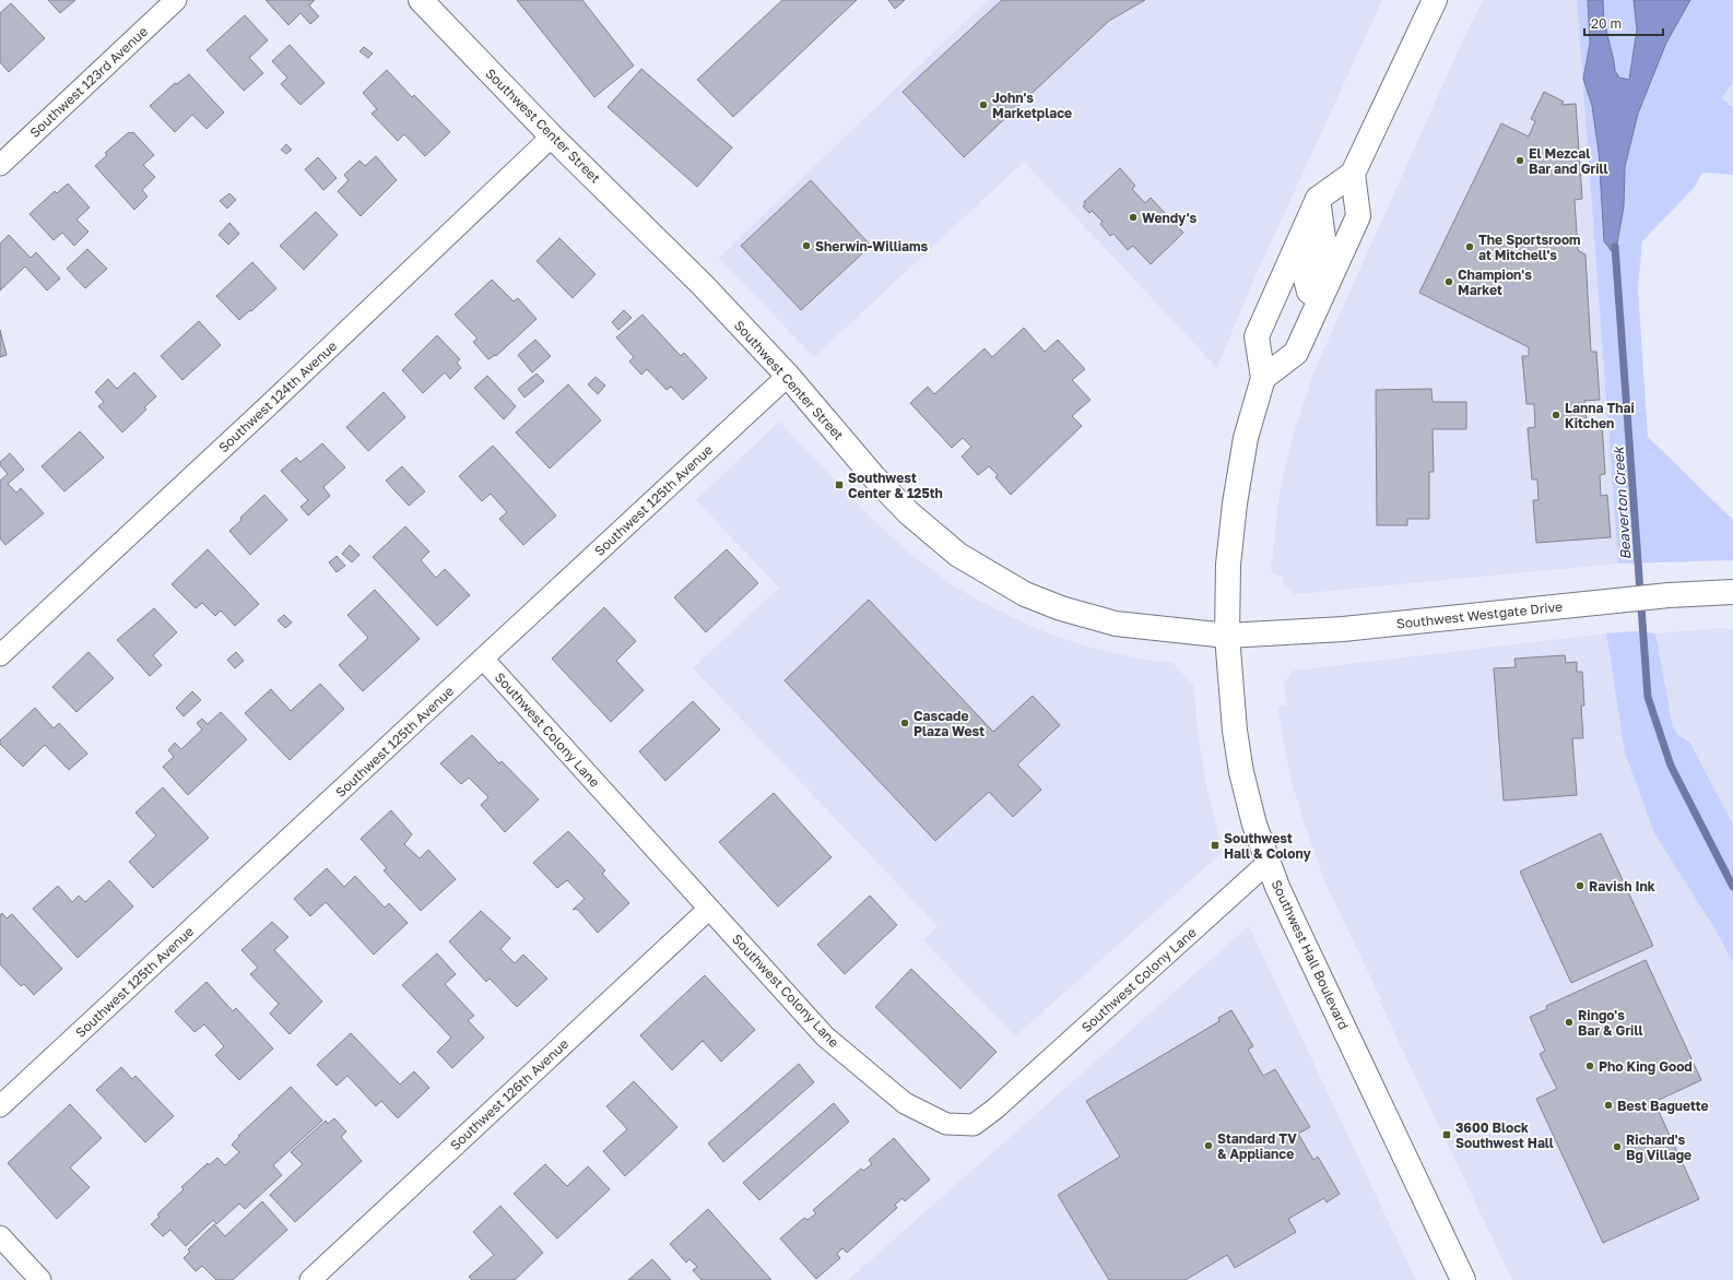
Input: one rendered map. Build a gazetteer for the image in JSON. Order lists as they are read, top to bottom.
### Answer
{
  "streets": {
    "main road": ["Southwest Center Street", "Southwest Westgate Drive", "Southwest Hall Boulevard"],
    "street": [
      "Southwest 123rd Avenue",
      "Southwest 124th Avenue",
      "Southwest 125th Avenue",
      "Southwest Colony Lane",
      "Southwest 126th Avenue"
    ]
  },
  "crossings": [
    ["Southwest Center Street", "Southwest 124th Avenue"],
    ["Southwest Center Street", "Southwest 125th Avenue"],
    ["Southwest Center Street", "Southwest Westgate Drive"],
    ["Southwest Center Street", "Southwest Hall Boulevard"],
    ["Southwest 125th Avenue", "Southwest Colony Lane"],
    ["Southwest Westgate Drive", "Southwest Hall Boulevard"],
    ["Southwest Colony Lane", "Southwest Hall Boulevard"],
    ["Southwest Colony Lane", "Southwest 126th Avenue"]
  ],
  "water": ["Beaverton Creek"],
  "places": {
    "other": [
      "John's Marketplace",
      "El Mezcal Bar and Grill",
      "Wendy's",
      "Sherwin-Williams",
      "The Sportsroom at Mitchell's",
      "Champion's Market",
      "Lanna Thai Kitchen",
      "Cascade Plaza West",
      "Ravish Ink",
      "Ringo's Bar & Grill",
      "Pho King Good",
      "Best Baguette",
      "Standard TV & Appliance",
      "Richard's Bg Village"
    ],
    "transit": ["Southwest Center & 125th", "Southwest Hall & Colony", "3600 Block Southwest Hall"]
  },
  "scale_bar": "20 m"
}
